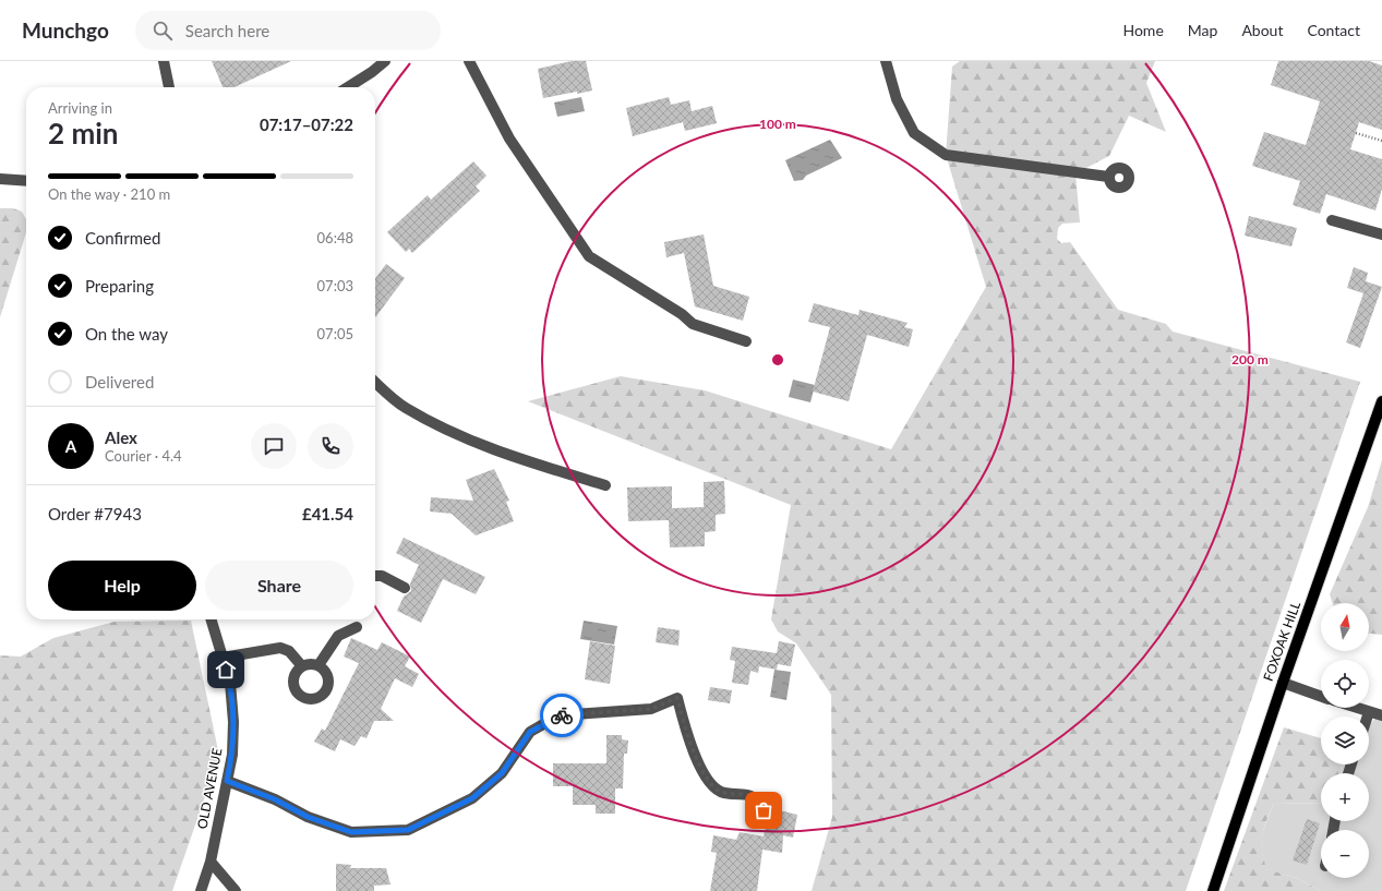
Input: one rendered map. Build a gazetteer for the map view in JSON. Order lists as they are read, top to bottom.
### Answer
{
  "streets": {
    "main road": ["FOXOAK HILL"],
    "street": ["OLD AVENUE"]
  },
  "north": "top",
  "page": {
    "header": "Munchgo",
    "search": "Search here",
    "nav": [
      "Home",
      "Map",
      "About",
      "Contact"
    ],
    "heading": ["2 min", "Arriving in", "07:17–07:22"],
    "panel": [
      "Alex",
      "Courier · 4.4",
      "Order #7943",
      "£41.54"
    ],
    "bar": "On the way · 210 m",
    "list": [
      ["Confirmed", "06:48"],
      ["Preparing", "07:03"],
      ["On the way", "07:05"],
      "Delivered"
    ],
    "round": "A",
    "buttons": ["Help", "Share"],
    "map_buttons": ["+", "−"]
  },
  "rings": ["100 m", "200 m"]
}
